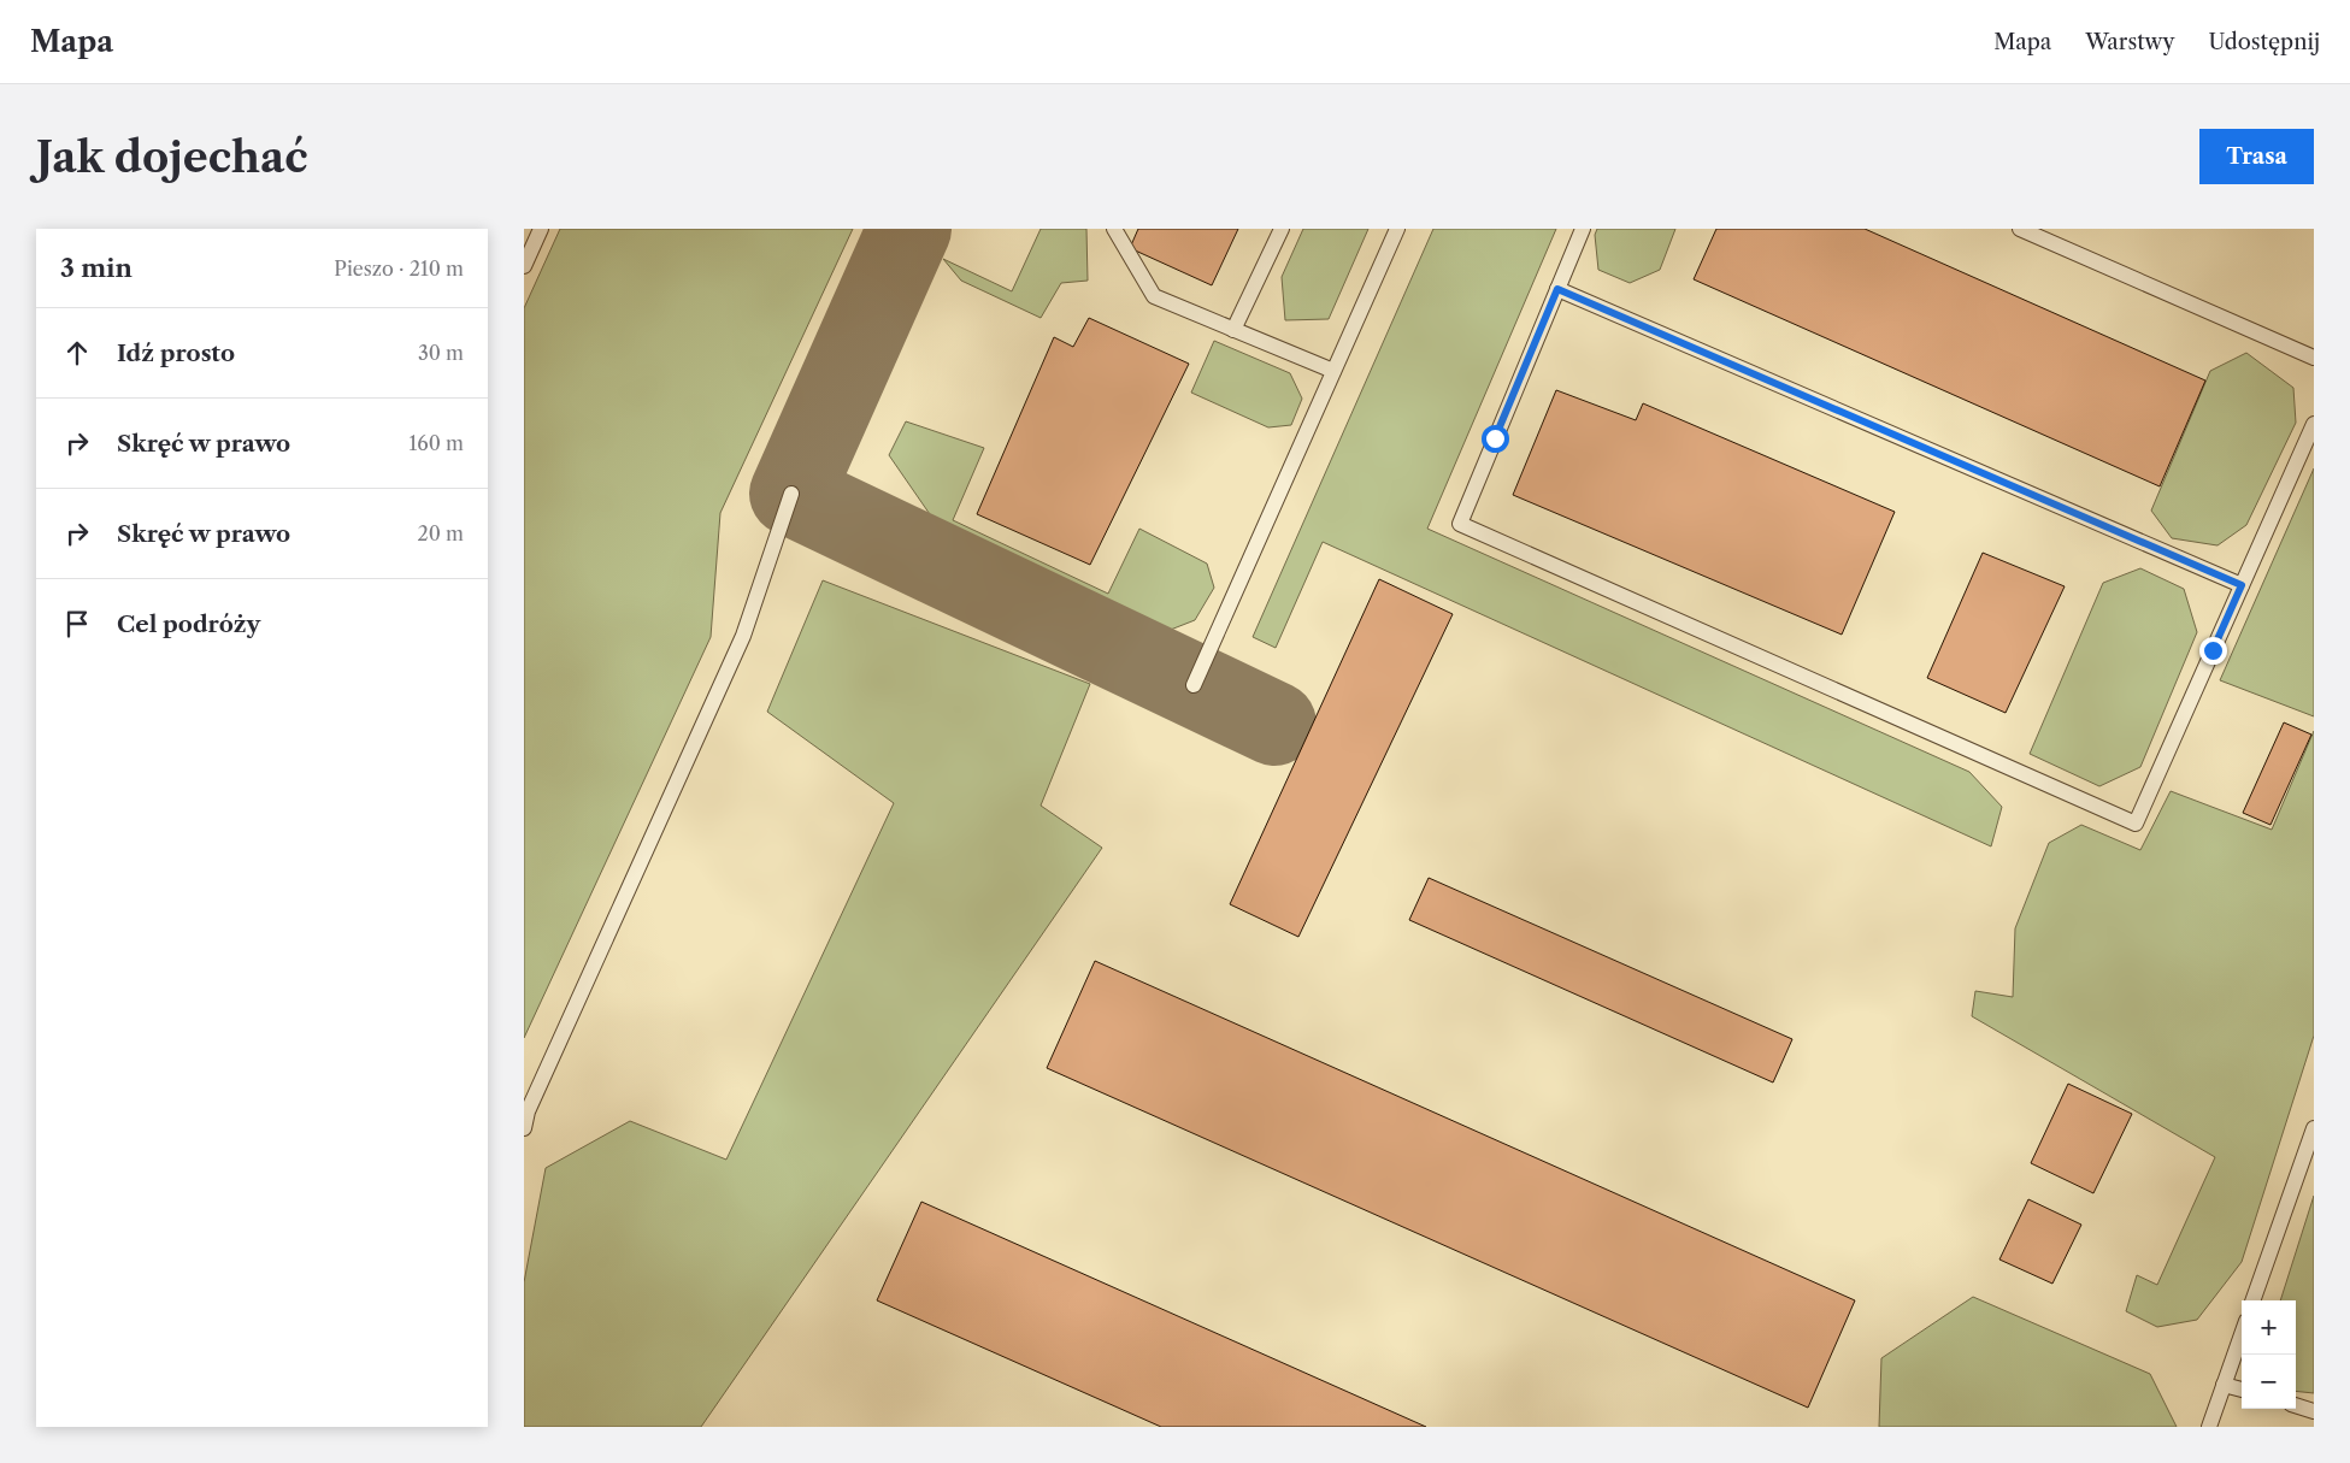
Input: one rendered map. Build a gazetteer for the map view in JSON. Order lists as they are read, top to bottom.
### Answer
{
  "page": {
    "header": "Mapa",
    "nav": ["Mapa", "Warstwy", "Udostępnij"],
    "buttons": "Trasa",
    "title": "Jak dojechać",
    "heading": ["3 min", "Pieszo · 210 m"],
    "list": [
      ["Idź prosto", "30 m"],
      ["Skręć w prawo", "160 m"],
      ["Skręć w prawo", "20 m"],
      "Cel podróży"
    ],
    "map_buttons": ["+", "−"]
  }
}
